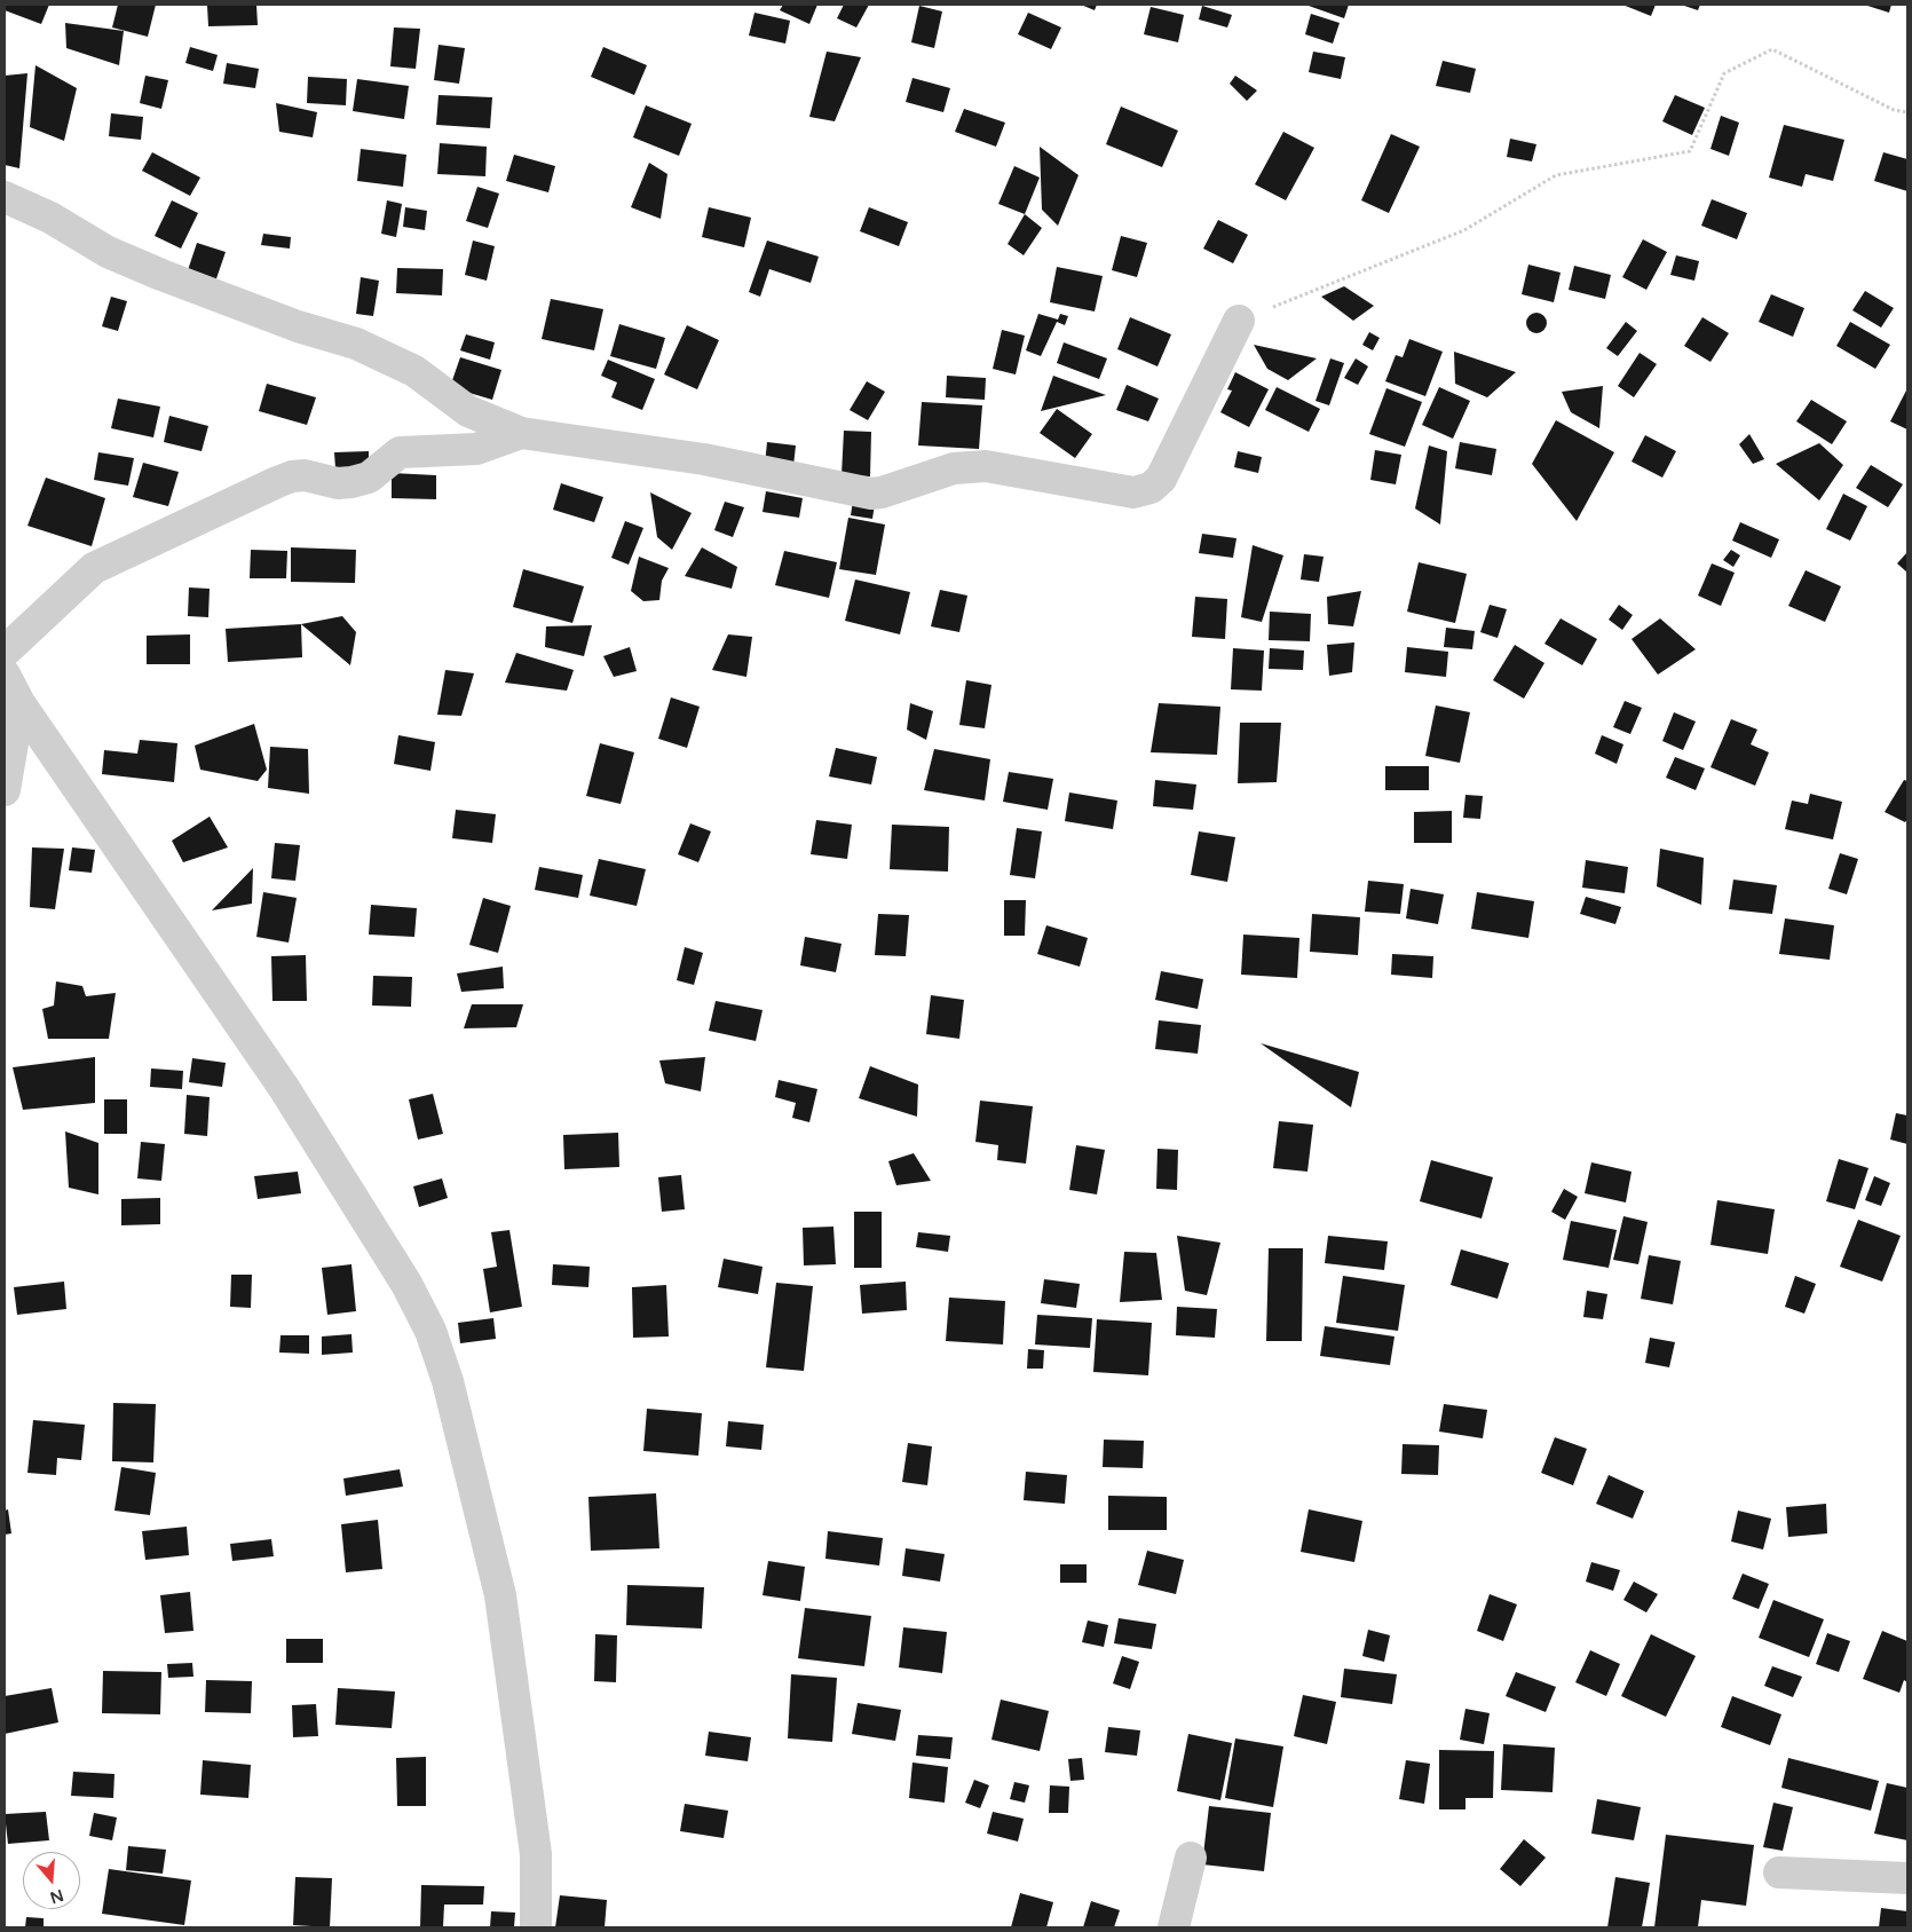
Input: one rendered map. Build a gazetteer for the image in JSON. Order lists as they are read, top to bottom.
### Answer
{
  "north": "bottom"
}
